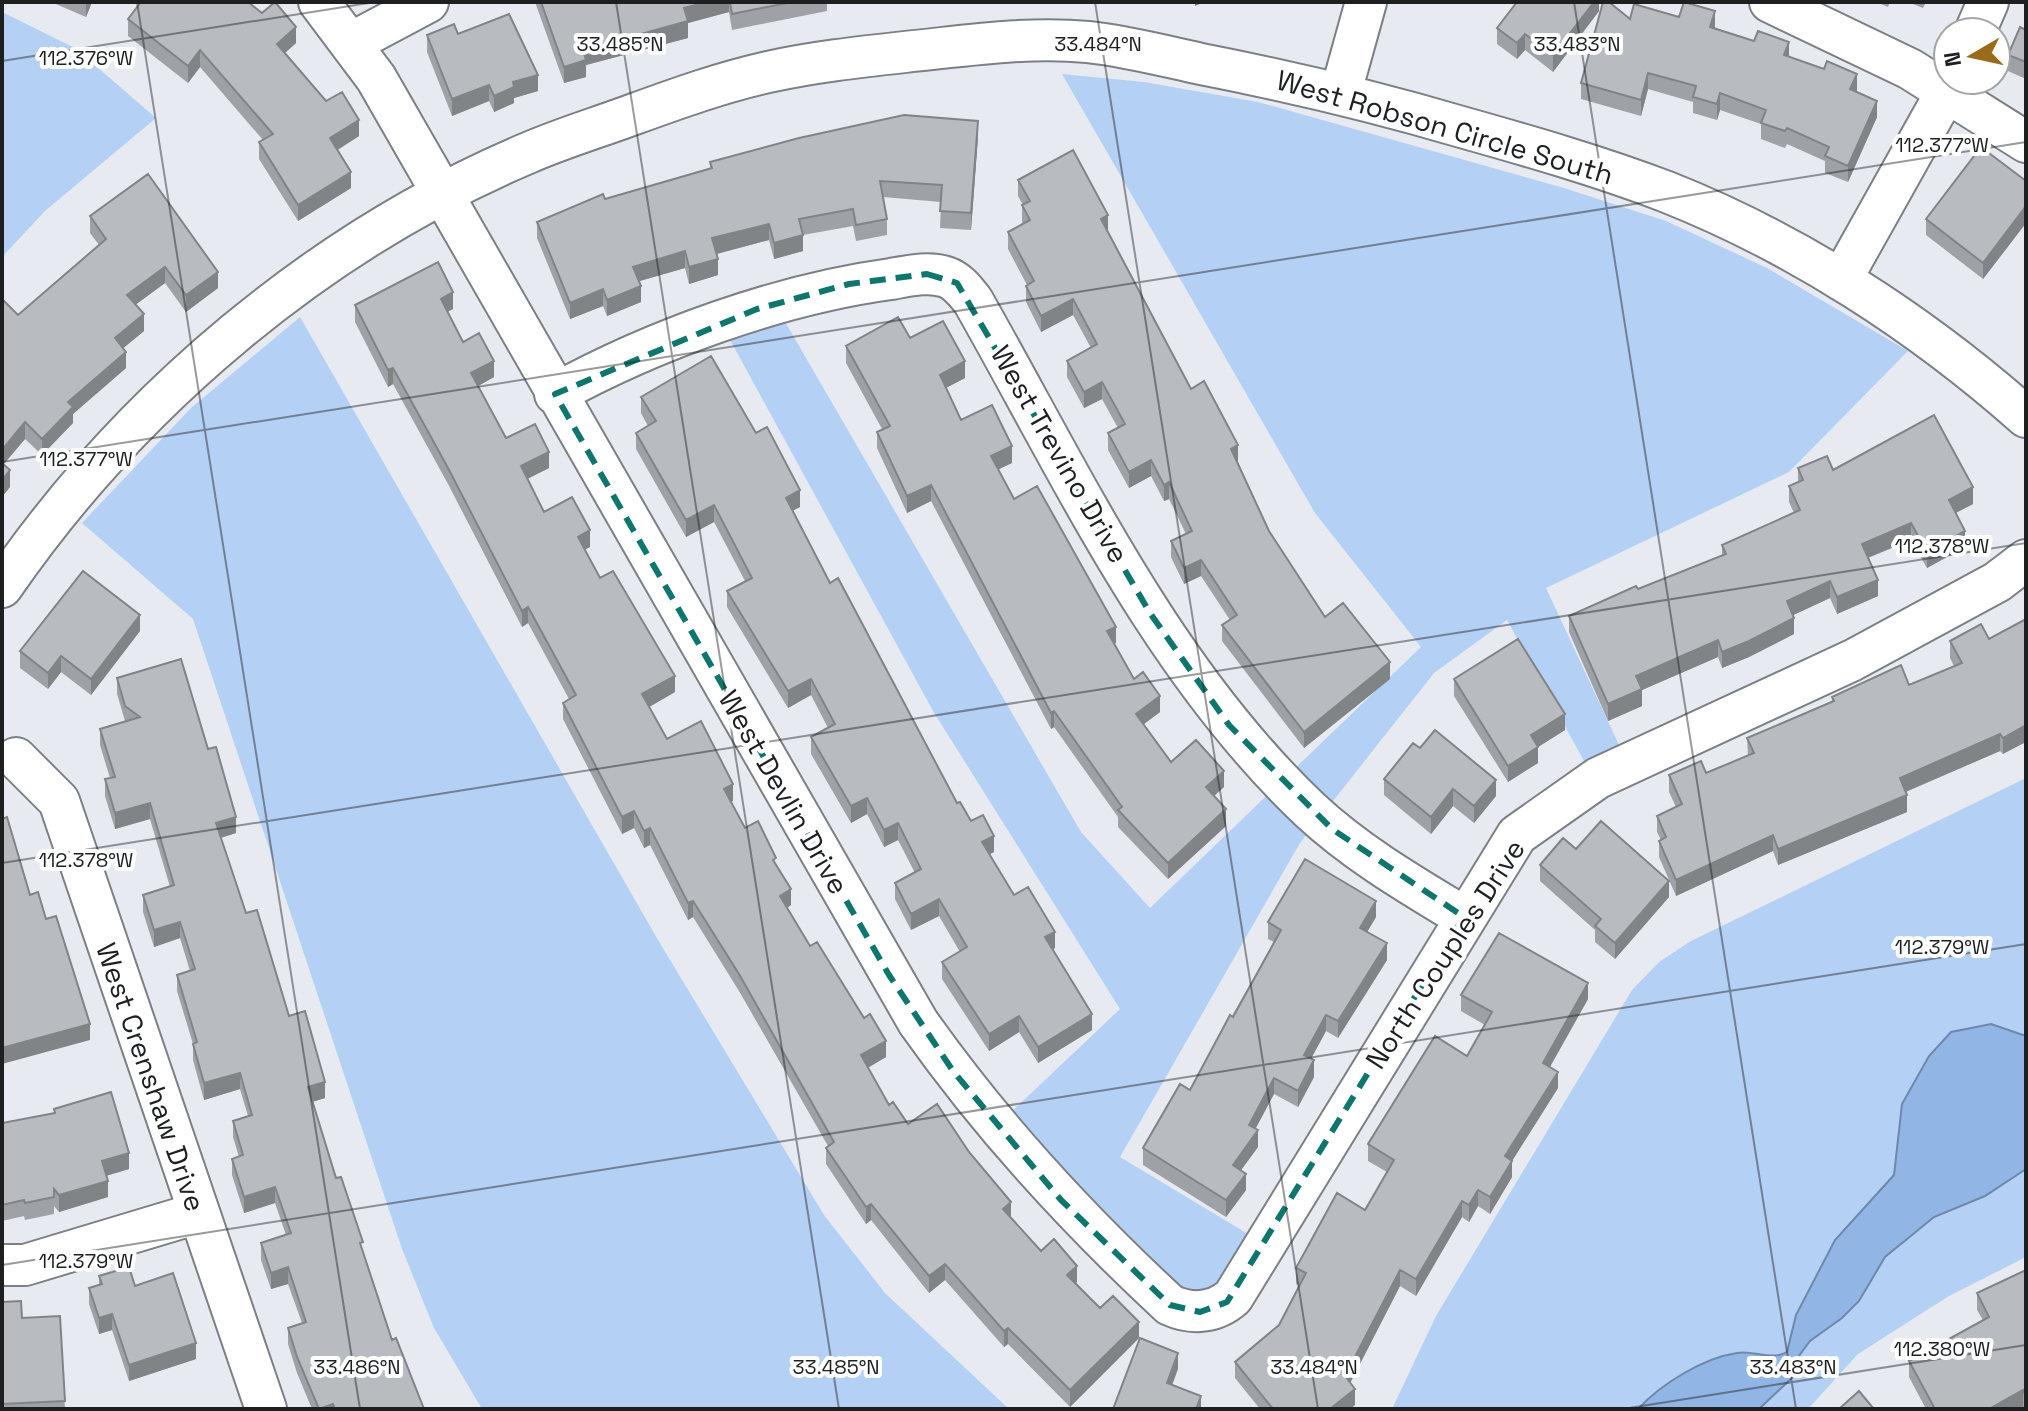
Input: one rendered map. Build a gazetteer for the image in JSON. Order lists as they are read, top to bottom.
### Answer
{
  "streets": {
    "street": [
      "West Robson Circle South",
      "West Trevino Drive",
      "West Devlin Drive",
      "North Couples Drive",
      "West Crenshaw Drive"
    ]
  },
  "crossings": [
    ["West Robson Circle South", "West Devlin Drive"],
    ["West Trevino Drive", "West Devlin Drive"],
    ["West Trevino Drive", "North Couples Drive"],
    ["West Devlin Drive", "North Couples Drive"]
  ],
  "north": "left",
  "coordinates": [
    "33.485°N",
    "33.484°N",
    "33.483°N",
    "112.376°W",
    "112.377°W",
    "112.378°W",
    "112.379°W",
    "112.380°W",
    "33.486°N"
  ]
}
